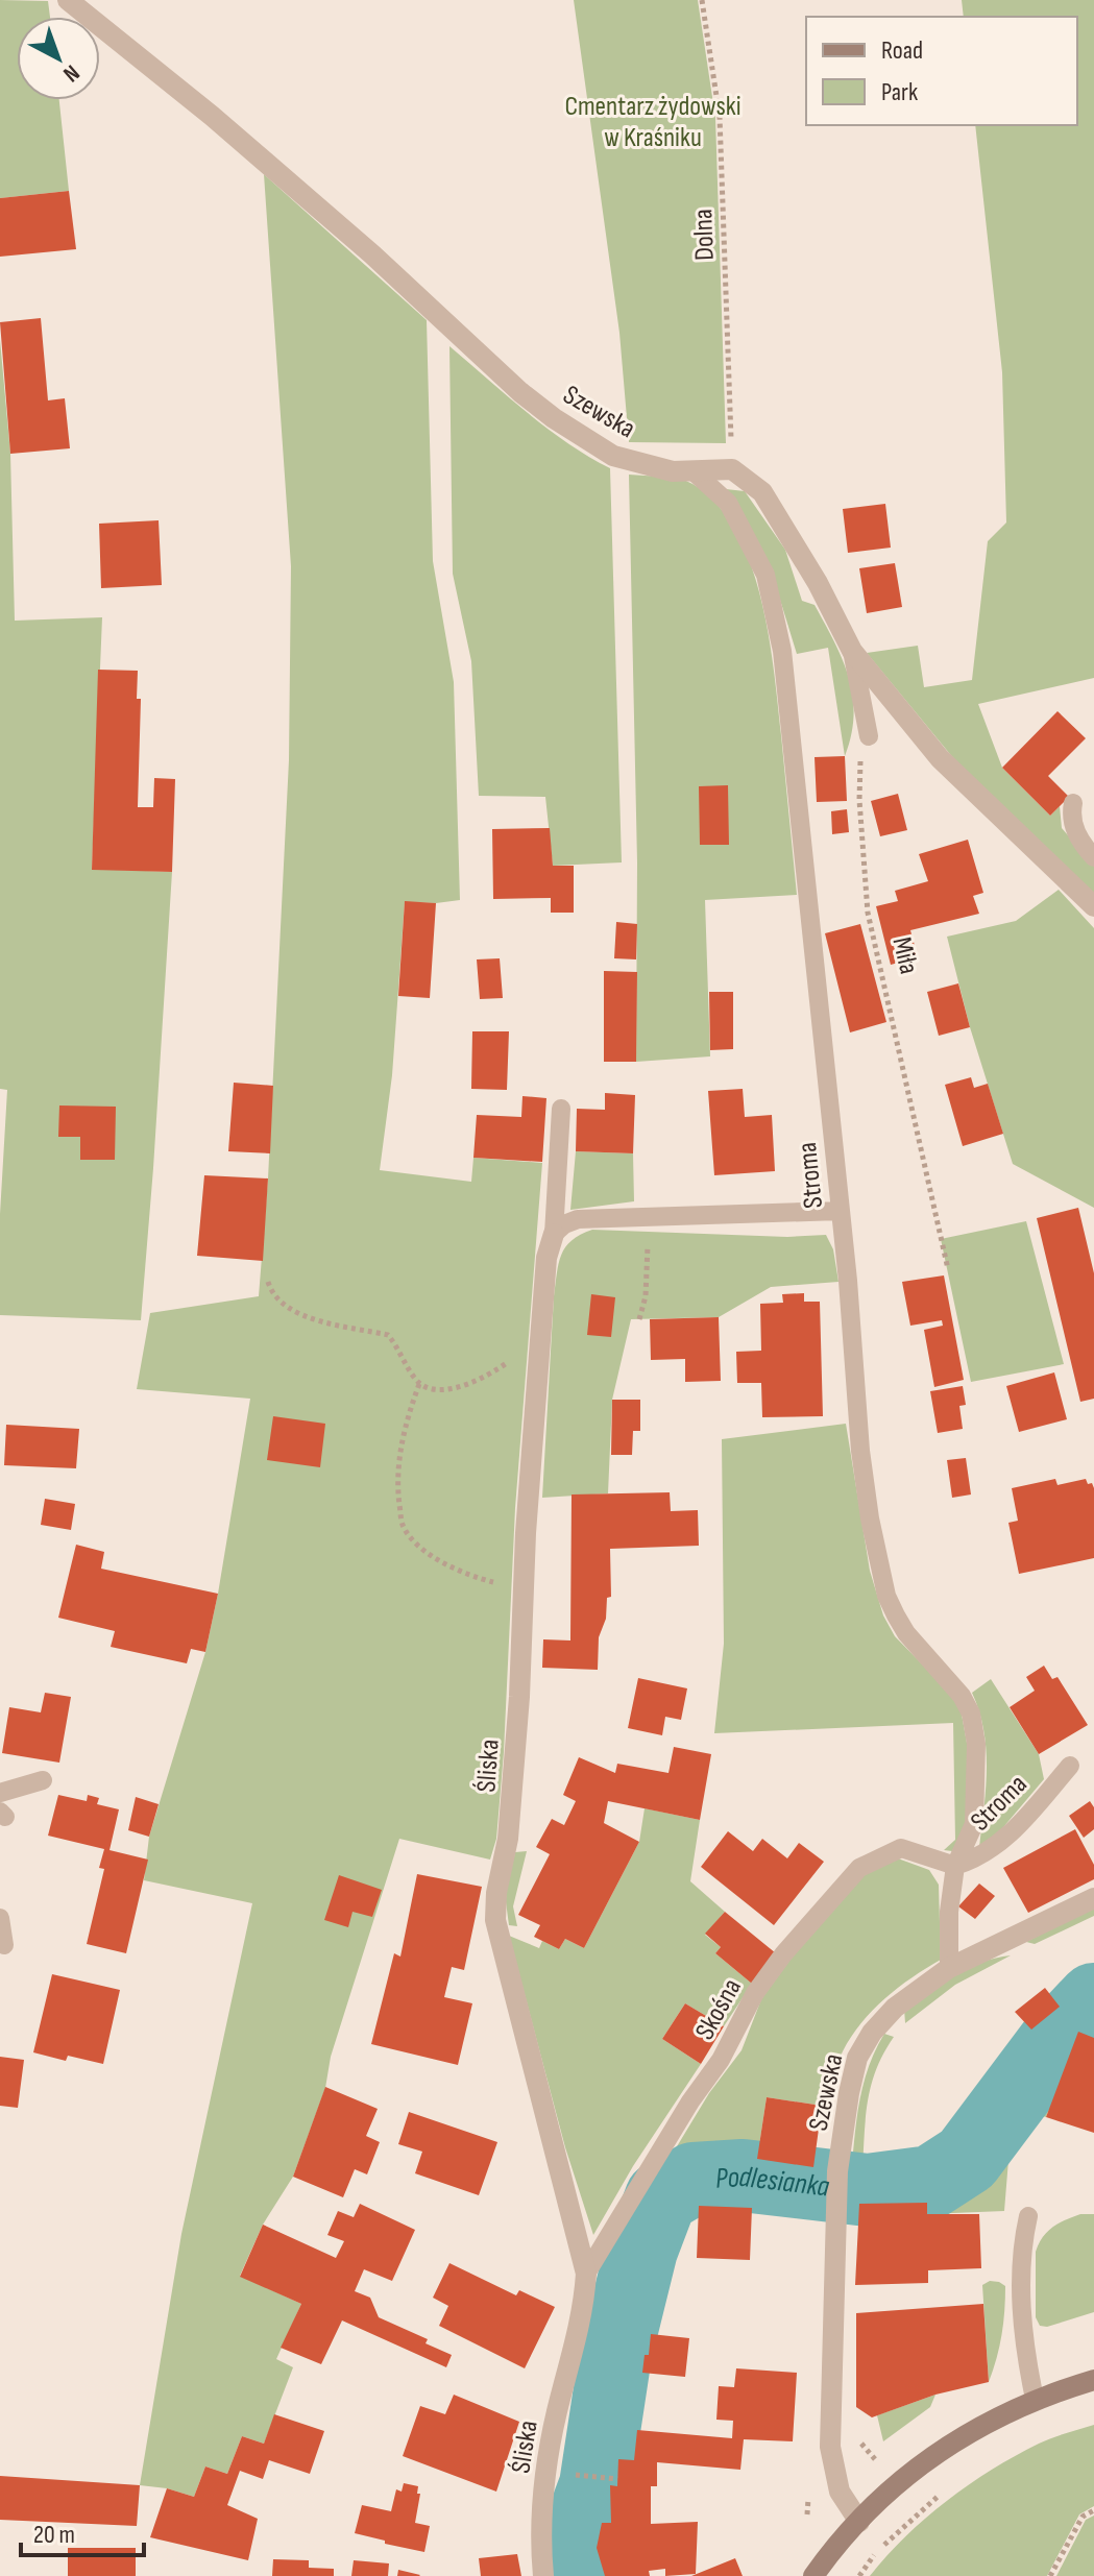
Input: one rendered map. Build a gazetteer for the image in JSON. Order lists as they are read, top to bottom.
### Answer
{
  "streets": {
    "street": ["Szewska", "Śliska"],
    "lane": ["Stroma", "Skośna"],
    "path": ["Dolna", "Miła"]
  },
  "crossings": [
    ["Dolna", "Szewska"],
    ["Szewska", "Stroma"],
    ["Stroma", "Skośna"],
    ["Śliska", "Skośna"]
  ],
  "water": ["Podlesianka"],
  "parks": ["Cmentarz żydowski w Kraśniku"],
  "legend": ["Road", "Park"],
  "scale_bar": "20 m",
  "north": "bottom right"
}
